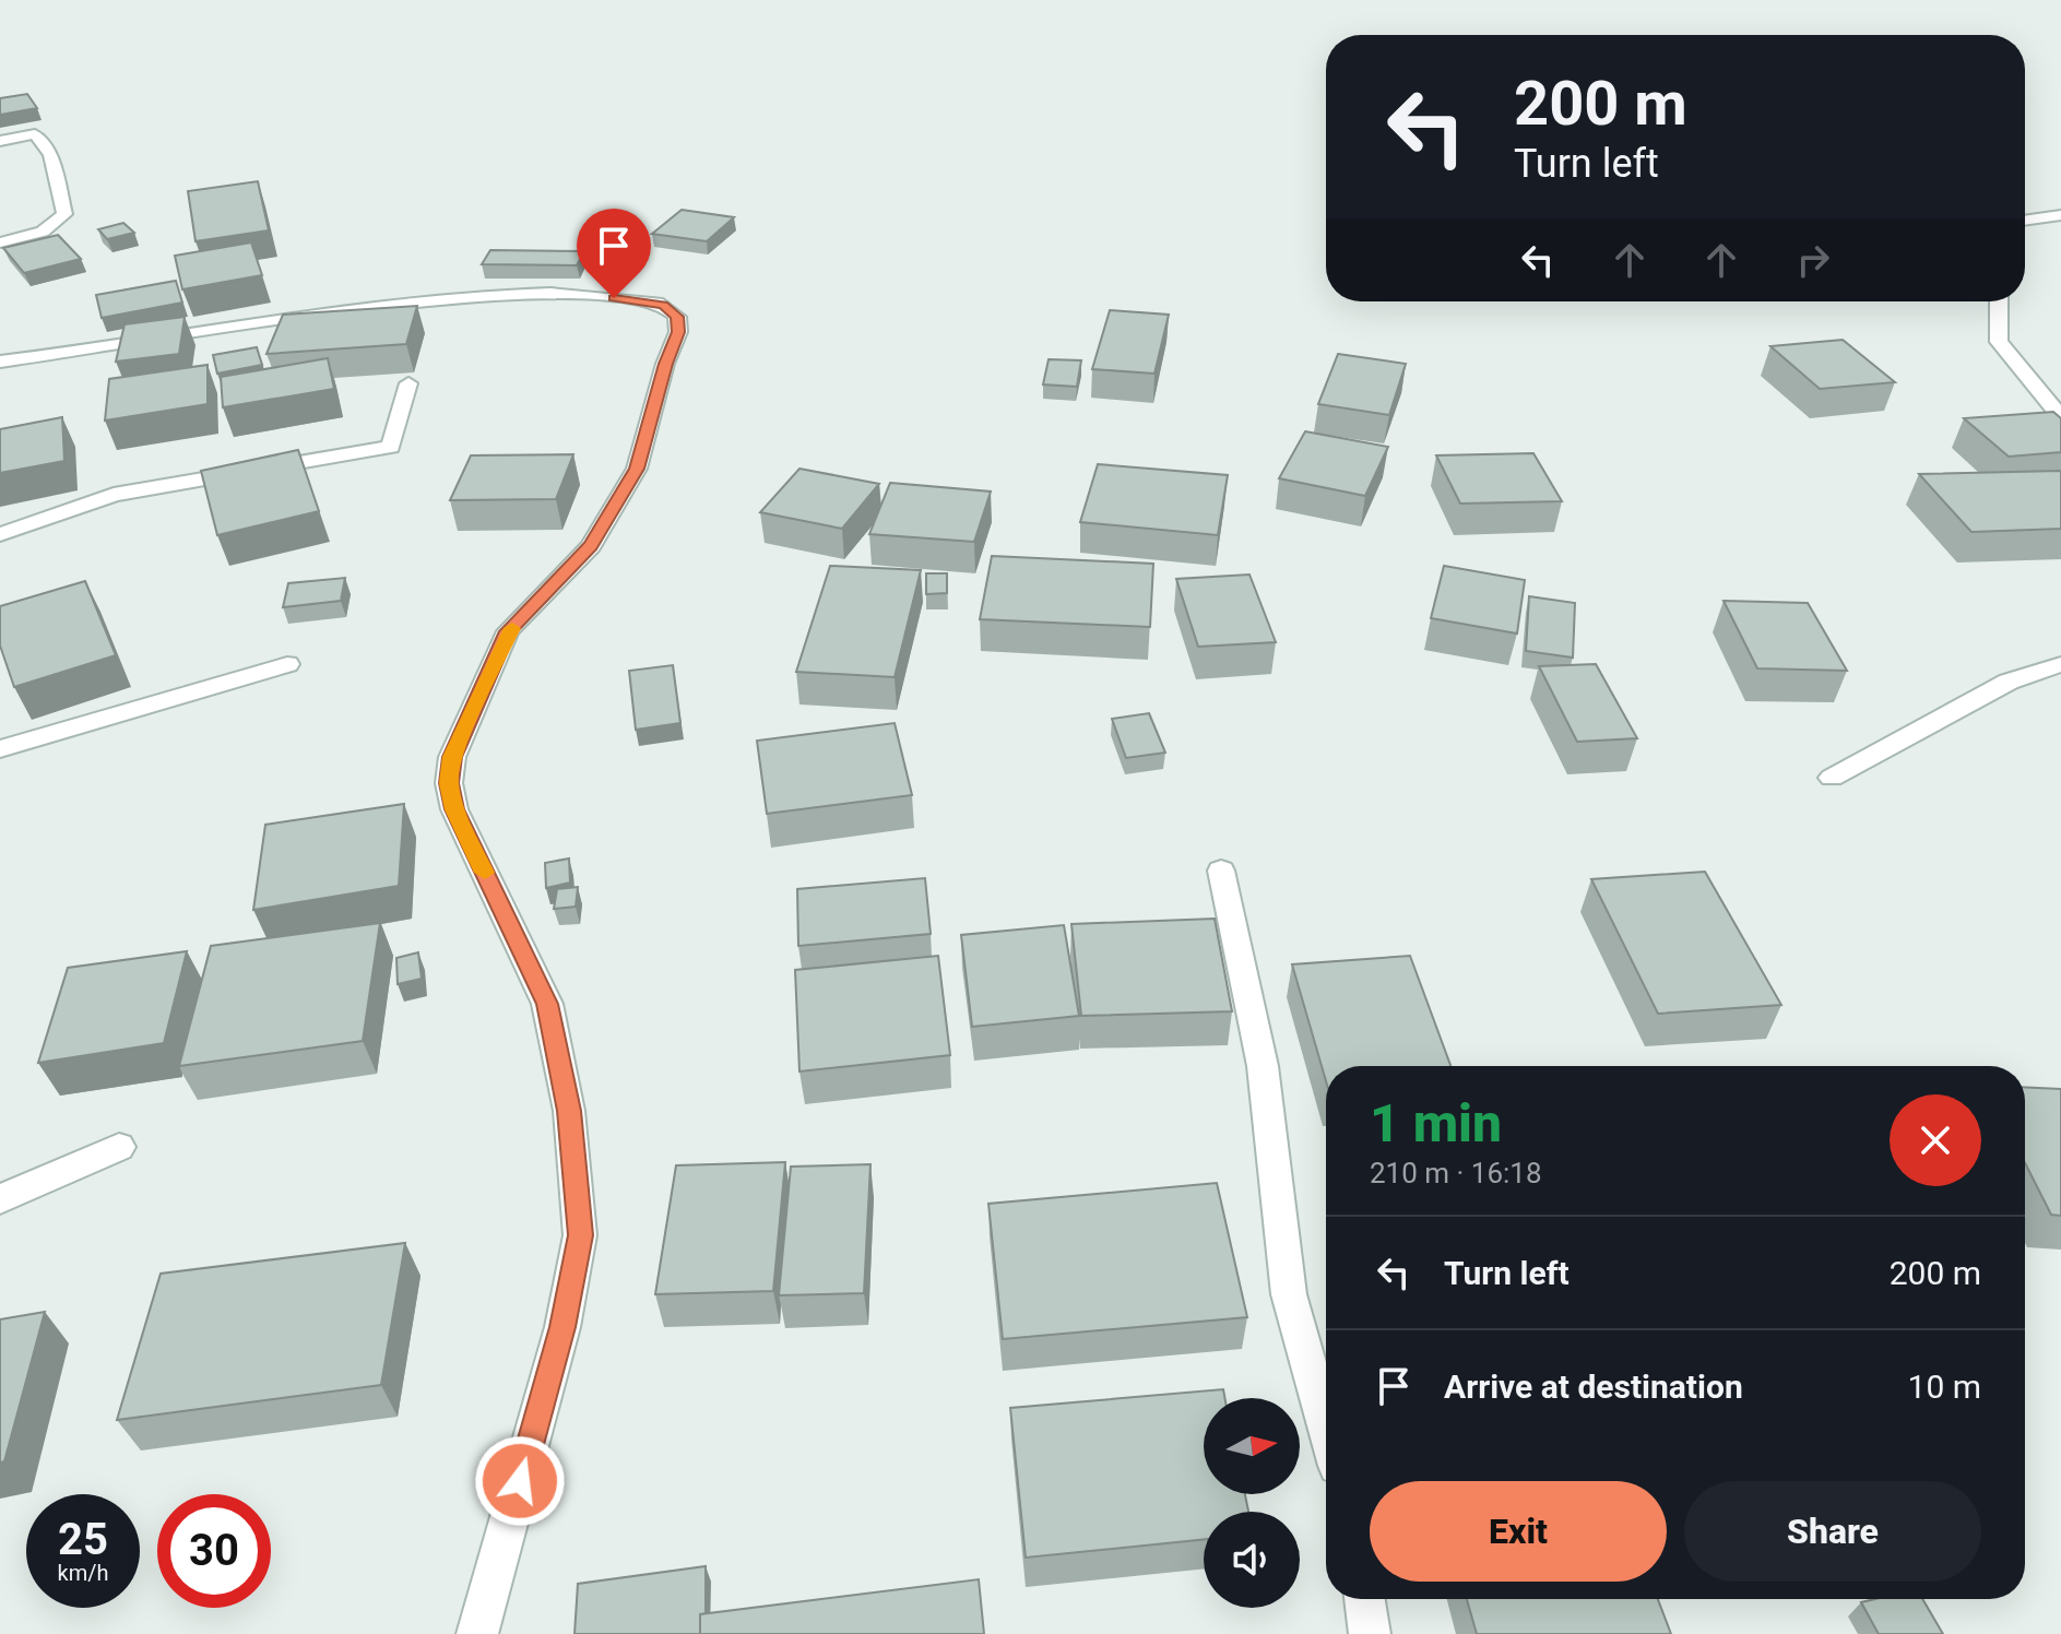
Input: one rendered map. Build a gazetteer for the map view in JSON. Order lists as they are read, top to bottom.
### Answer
{
  "north": "right",
  "page": {
    "turn": ["200 m", "Turn left"],
    "heading": ["1 min", "210 m · 16:18"],
    "list": [
      {
        "name": "Turn left",
        "value": "200 m"
      },
      {
        "name": "Arrive at destination",
        "value": "10 m"
      }
    ],
    "buttons": ["Exit", "Share"],
    "speed": "25 km/h",
    "limit": "30"
  }
}
